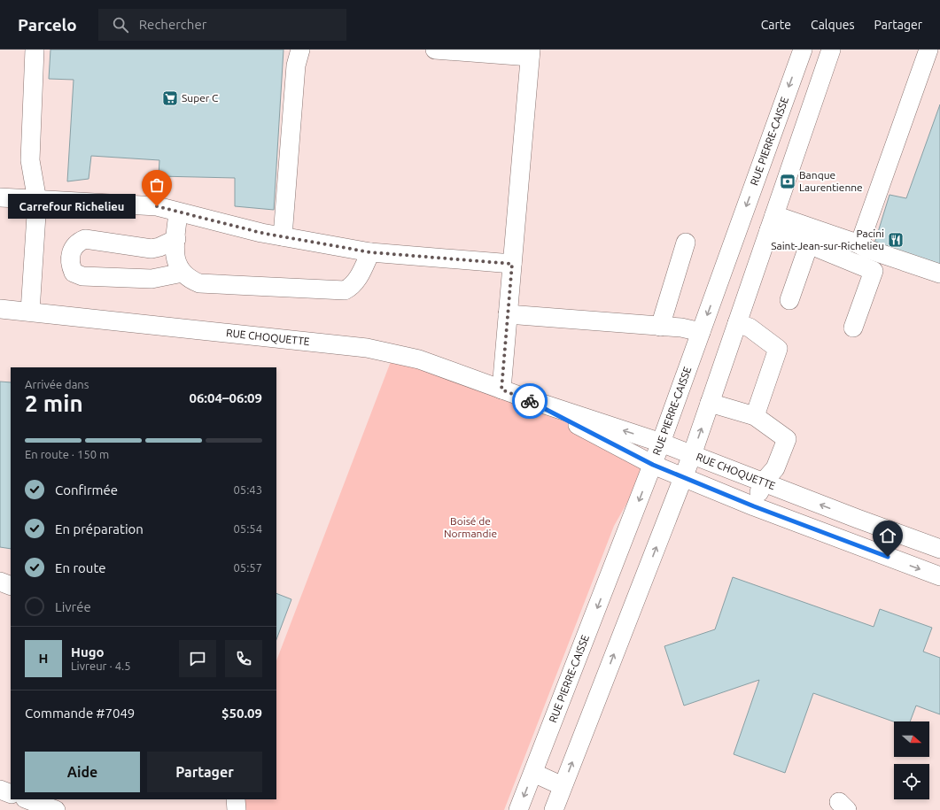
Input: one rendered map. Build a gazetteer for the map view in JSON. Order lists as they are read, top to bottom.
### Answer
{
  "streets": {
    "street": ["RUE PIERRE-CAISSE", "RUE CHOQUETTE"]
  },
  "crossings": [
    ["RUE PIERRE-CAISSE", "RUE CHOQUETTE"]
  ],
  "parks": ["Boisé de Normandie"],
  "places": {
    "supermarket": ["Super C"],
    "bank": ["Banque Laurentienne"],
    "other": ["Carrefour Richelieu"],
    "restaurant": ["Pacini Saint-Jean-sur-Richelieu"]
  },
  "north": "right",
  "page": {
    "header": "Parcelo",
    "search": "Rechercher",
    "nav": ["Carte", "Calques", "Partager"],
    "bubble": "Carrefour Richelieu",
    "heading": ["2 min", "Arrivée dans", "06:04–06:09"],
    "panel": [
      "Hugo",
      "Livreur · 4.5",
      "Commande #7049",
      "$50.09"
    ],
    "bar": "En route · 150 m",
    "list": [
      ["Confirmée", "05:43"],
      ["En préparation", "05:54"],
      ["En route", "05:57"],
      "Livrée"
    ],
    "round": "H",
    "buttons": ["Aide", "Partager"]
  }
}
